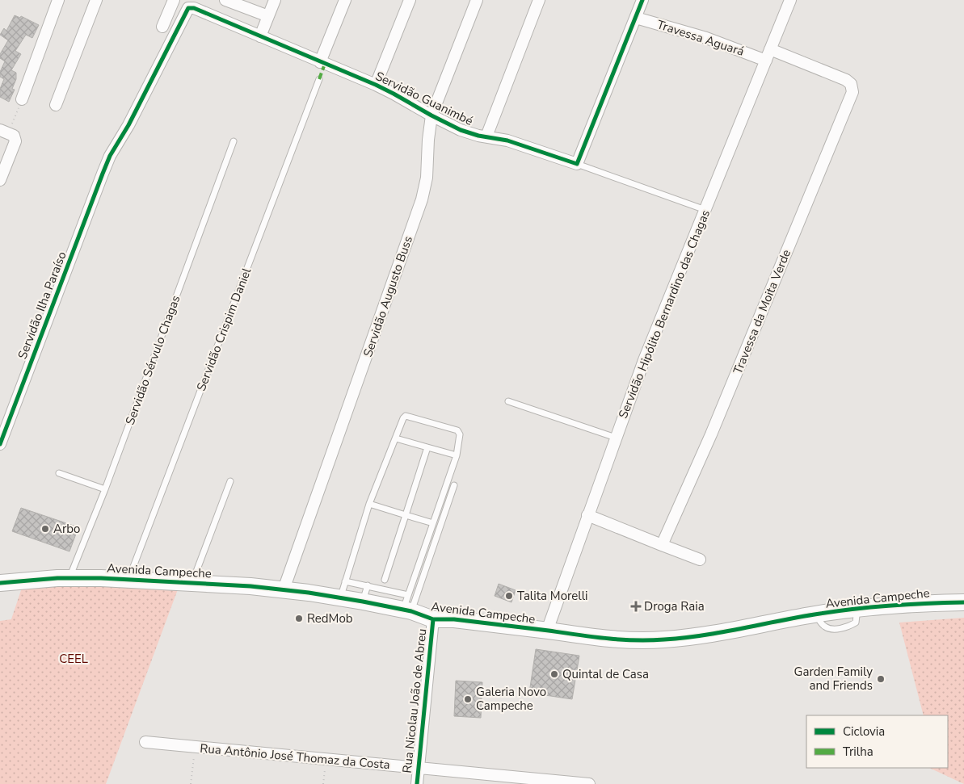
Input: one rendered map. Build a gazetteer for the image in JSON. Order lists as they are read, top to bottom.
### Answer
{
  "streets": {
    "main road": ["Avenida Campeche"],
    "street": [
      "Travessa Aguará",
      "Servidão Guanimbé",
      "Servidão Augusto Buss",
      "Servidão Ilha Paraíso",
      "Travessa da Moita Verde",
      "Servidão Hipólito Bernardino das Chagas",
      "Rua Nicolau João de Abreu",
      "Rua Antônio José Thomaz da Costa"
    ],
    "lane": ["Servidão Crispim Daniel", "Servidão Sérvulo Chagas"]
  },
  "crossings": [
    ["Travessa Aguará", "Servidão Hipólito Bernardino das Chagas"],
    ["Servidão Guanimbé", "Servidão Augusto Buss"],
    ["Servidão Guanimbé", "Servidão Ilha Paraíso"],
    ["Servidão Augusto Buss", "Avenida Campeche"],
    ["Travessa da Moita Verde", "Servidão Hipólito Bernardino das Chagas"],
    ["Servidão Hipólito Bernardino das Chagas", "Avenida Campeche"],
    ["Servidão Crispim Daniel", "Avenida Campeche"],
    ["Servidão Sérvulo Chagas", "Avenida Campeche"],
    ["Avenida Campeche", "Rua Nicolau João de Abreu"],
    ["Rua Nicolau João de Abreu", "Rua Antônio José Thomaz da Costa"]
  ],
  "parks": ["CEEL"],
  "places": {
    "other": [
      "Arbo",
      "Talita Morelli",
      "RedMob",
      "Quintal de Casa",
      "Garden Family and Friends",
      "Galeria Novo Campeche"
    ],
    "health": ["Droga Raia"]
  },
  "legend": ["Ciclovia", "Trilha"]
}
